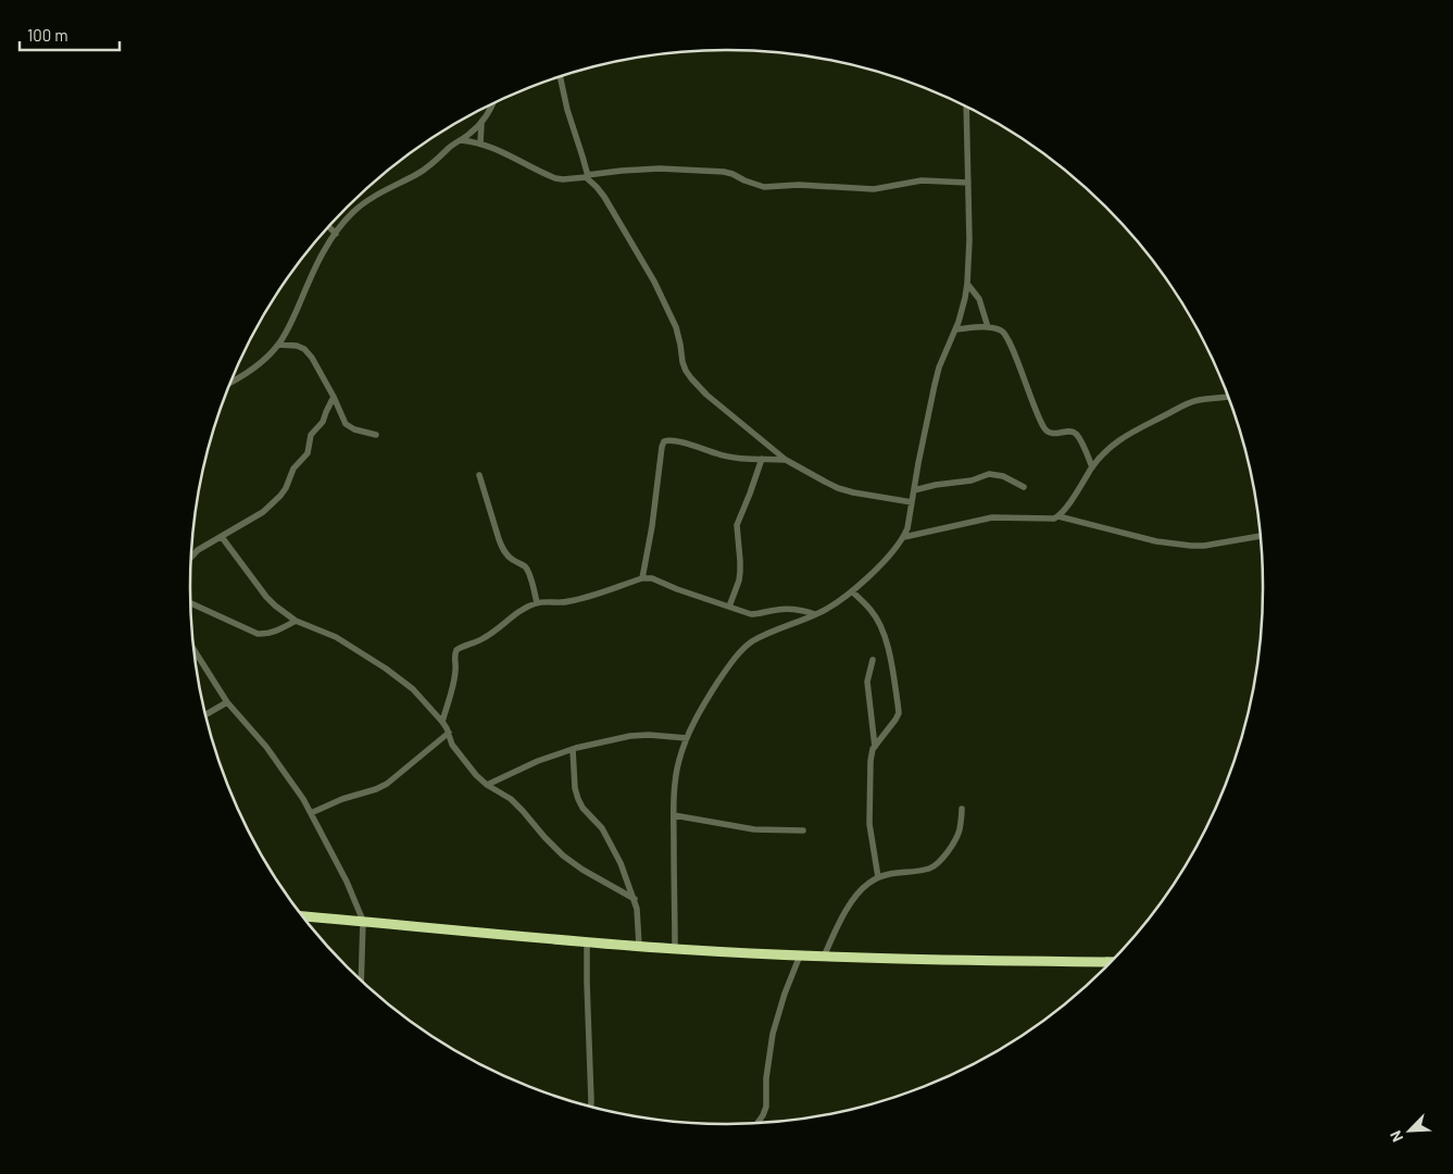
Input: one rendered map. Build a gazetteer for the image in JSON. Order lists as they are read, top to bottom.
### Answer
{
  "scale_bar": "100 m",
  "north": "bottom left"
}
